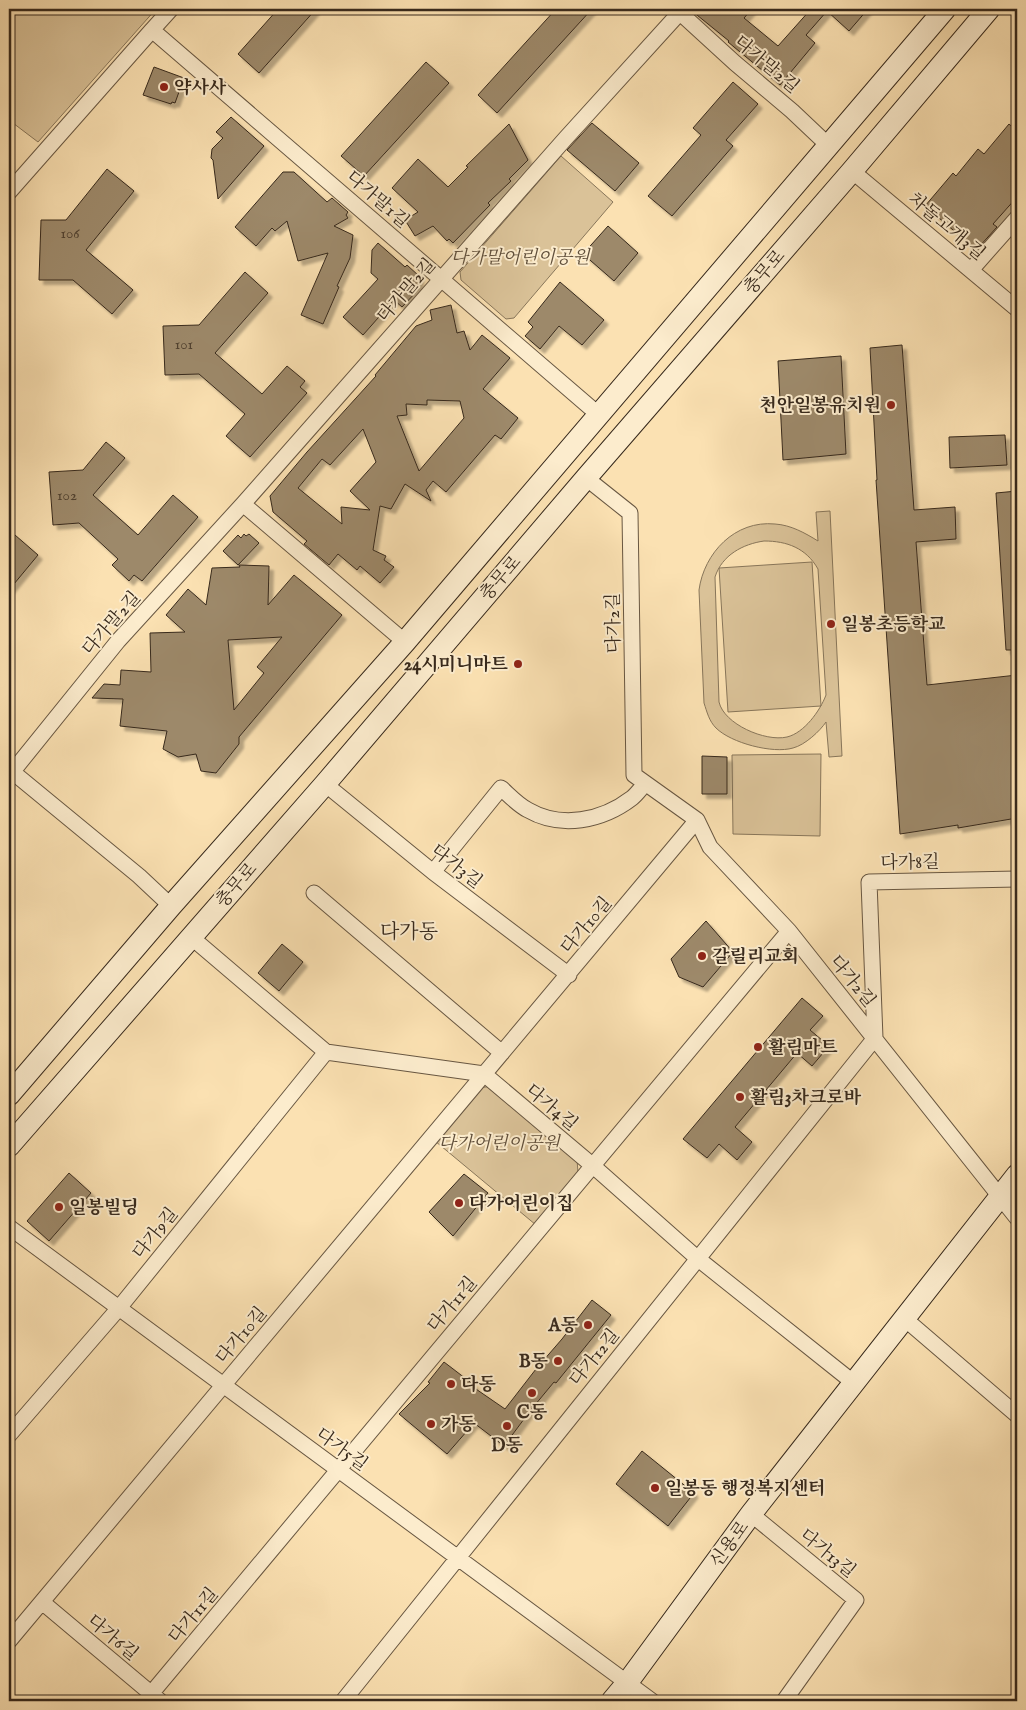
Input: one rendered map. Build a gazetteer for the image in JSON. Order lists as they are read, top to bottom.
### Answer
{
  "streets": {
    "main road": ["충무로", "신용로"],
    "street": [
      "다가말2길",
      "다가말1길",
      "차돌고개3길",
      "다가2길",
      "다가8길",
      "다가3길",
      "다가10길",
      "다가4길",
      "다가9길",
      "다가11길",
      "다가12길",
      "다가5길",
      "다가13길",
      "다가6길"
    ]
  },
  "crossings": [
    ["다가말2길", "다가말1길"],
    ["다가말2길", "충무로"],
    ["다가말1길", "충무로"],
    ["차돌고개3길", "충무로"],
    ["충무로", "다가2길"],
    ["충무로", "다가3길"],
    ["다가2길", "다가8길"],
    ["다가2길", "다가10길"],
    ["다가2길", "다가11길"],
    ["다가2길", "다가12길"],
    ["다가2길", "신용로"],
    ["다가8길", "다가12길"],
    ["다가3길", "다가10길"],
    ["다가10길", "다가4길"],
    ["다가10길", "다가5길"],
    ["다가10길", "다가6길"],
    ["다가4길", "다가11길"],
    ["다가4길", "다가12길"],
    ["다가4길", "신용로"],
    ["다가9길", "다가5길"],
    ["다가11길", "다가5길"],
    ["다가11길", "다가6길"],
    ["다가12길", "다가5길"],
    ["다가5길", "신용로"],
    ["신용로", "다가13길"]
  ],
  "districts": ["다가동"],
  "parks": ["다가말어린이공원", "다가어린이공원"],
  "places": [
    "약사사",
    "천안일봉유치원",
    "일봉초등학교",
    "24시미니마트",
    "갈릴리교회",
    "활림마트",
    "활림3차크로바",
    "다가어린이집",
    "일봉빌딩",
    "A동",
    "B동",
    "다동",
    "C동",
    "가동",
    "D동",
    "일봉동 행정복지센터"
  ],
  "house_numbers": ["106", "101", "102"]
}
